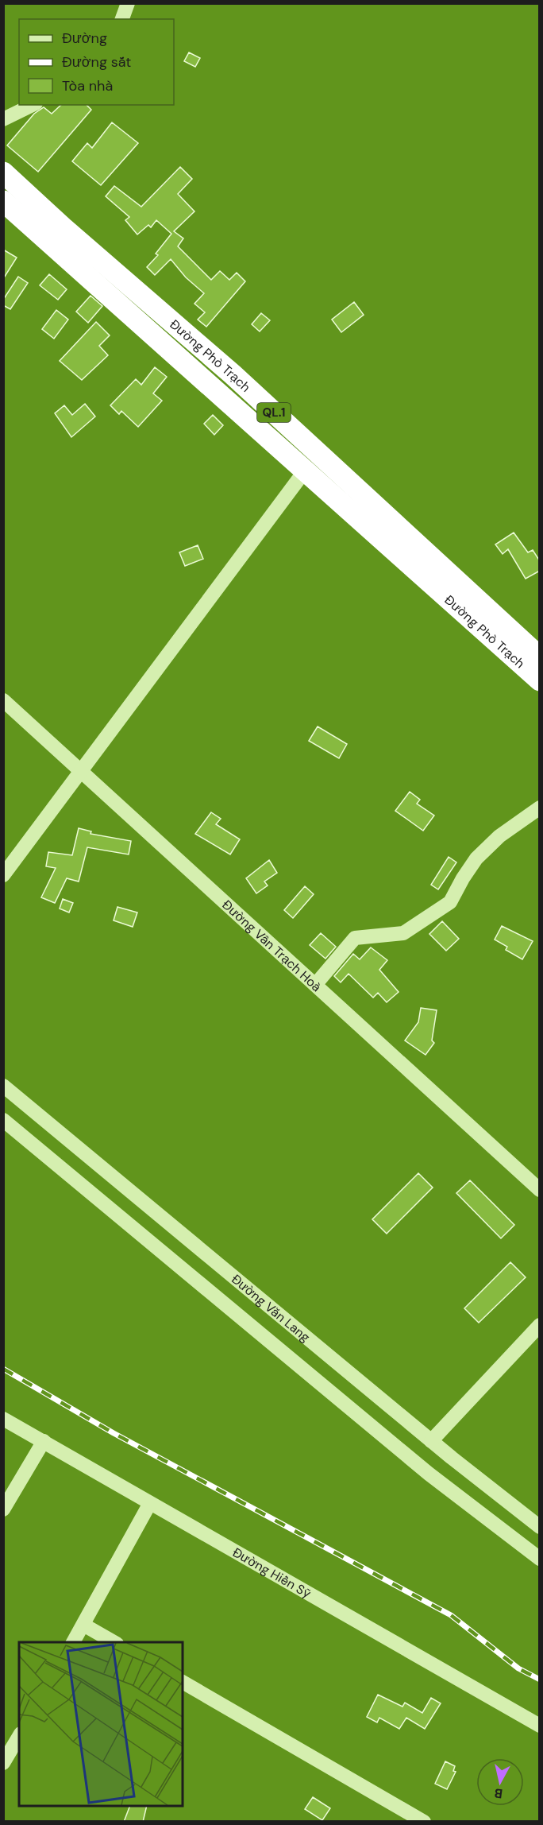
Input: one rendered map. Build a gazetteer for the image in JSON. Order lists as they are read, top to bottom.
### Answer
{
  "streets": {
    "highway": ["Đường Phò Trạch", "QL.1"],
    "street": ["Đường Vân Trạch Hoà", "Đường Văn Lang", "Đường Hiền Sỹ"]
  },
  "legend": ["Đường", "Đường sắt", "Tòa nhà"],
  "north": "bottom"
}
